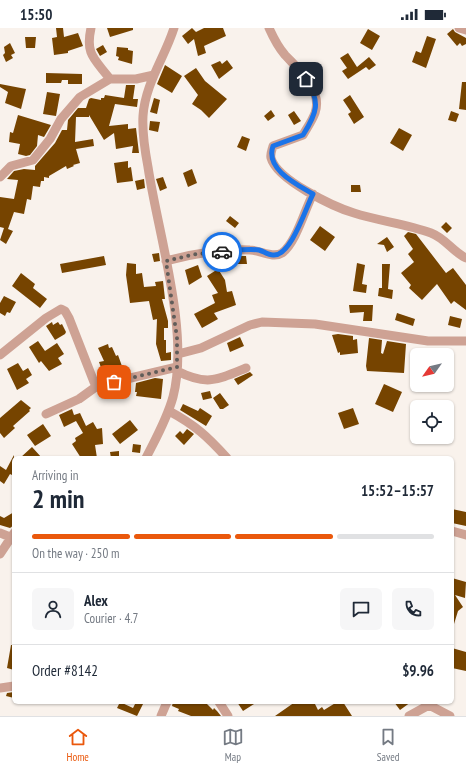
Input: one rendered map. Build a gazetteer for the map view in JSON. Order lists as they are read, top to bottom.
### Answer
{
  "north": "bottom left",
  "page": {
    "status": "15:50",
    "heading": ["2 min", "Arriving in", "15:52–15:57"],
    "panel": [
      "Alex",
      "Courier · 4.7",
      "Order #8142",
      "$9.96"
    ],
    "bar": "On the way · 250 m",
    "tabs": ["Home", "Map", "Saved"]
  }
}
